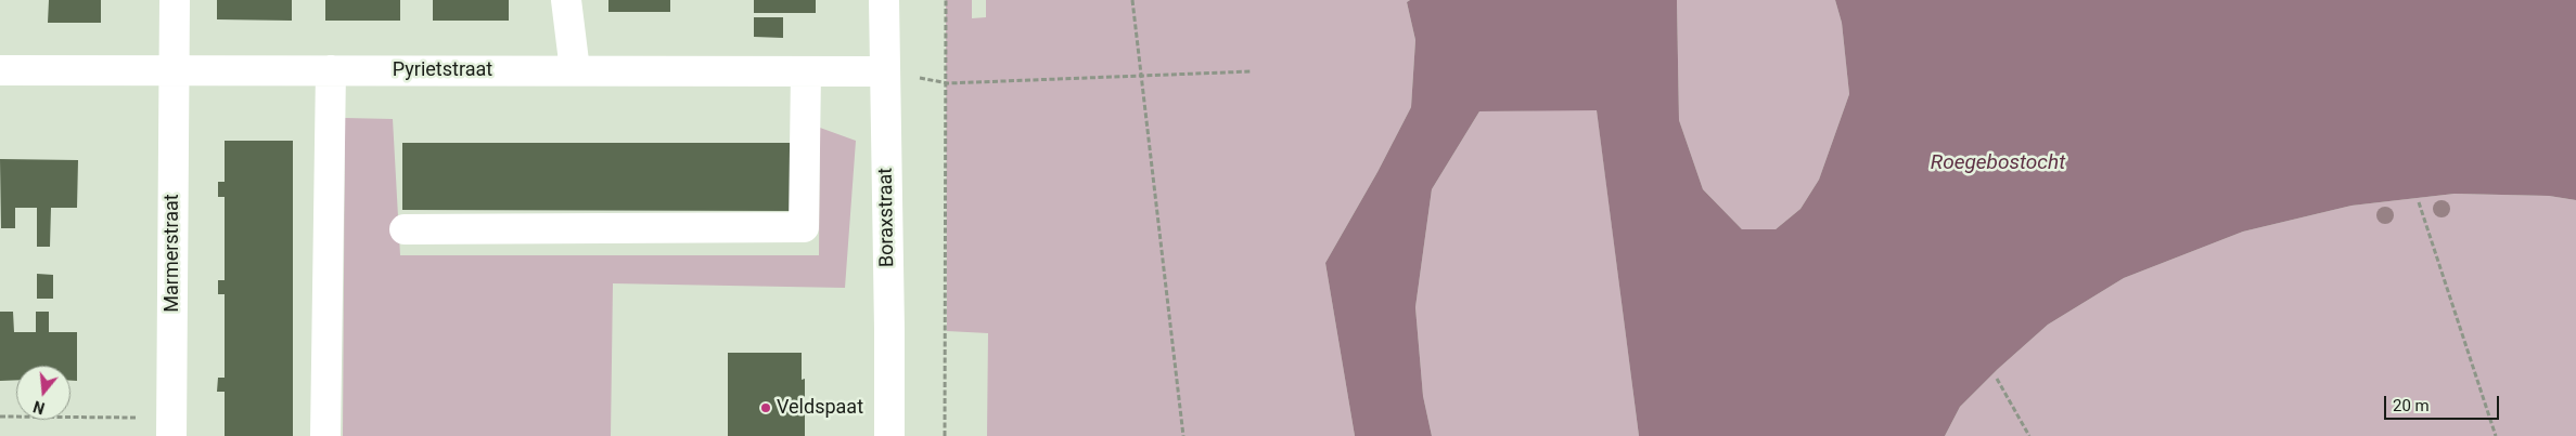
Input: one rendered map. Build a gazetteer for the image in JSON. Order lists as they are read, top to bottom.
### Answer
{
  "streets": {
    "street": ["Pyrietstraat", "Boraxstraat", "Marmerstraat"]
  },
  "crossings": [
    ["Pyrietstraat", "Boraxstraat"],
    ["Pyrietstraat", "Marmerstraat"]
  ],
  "water": ["Roegebostocht"],
  "places": ["Veldspaat"],
  "scale_bar": "20 m",
  "north": "bottom"
}
